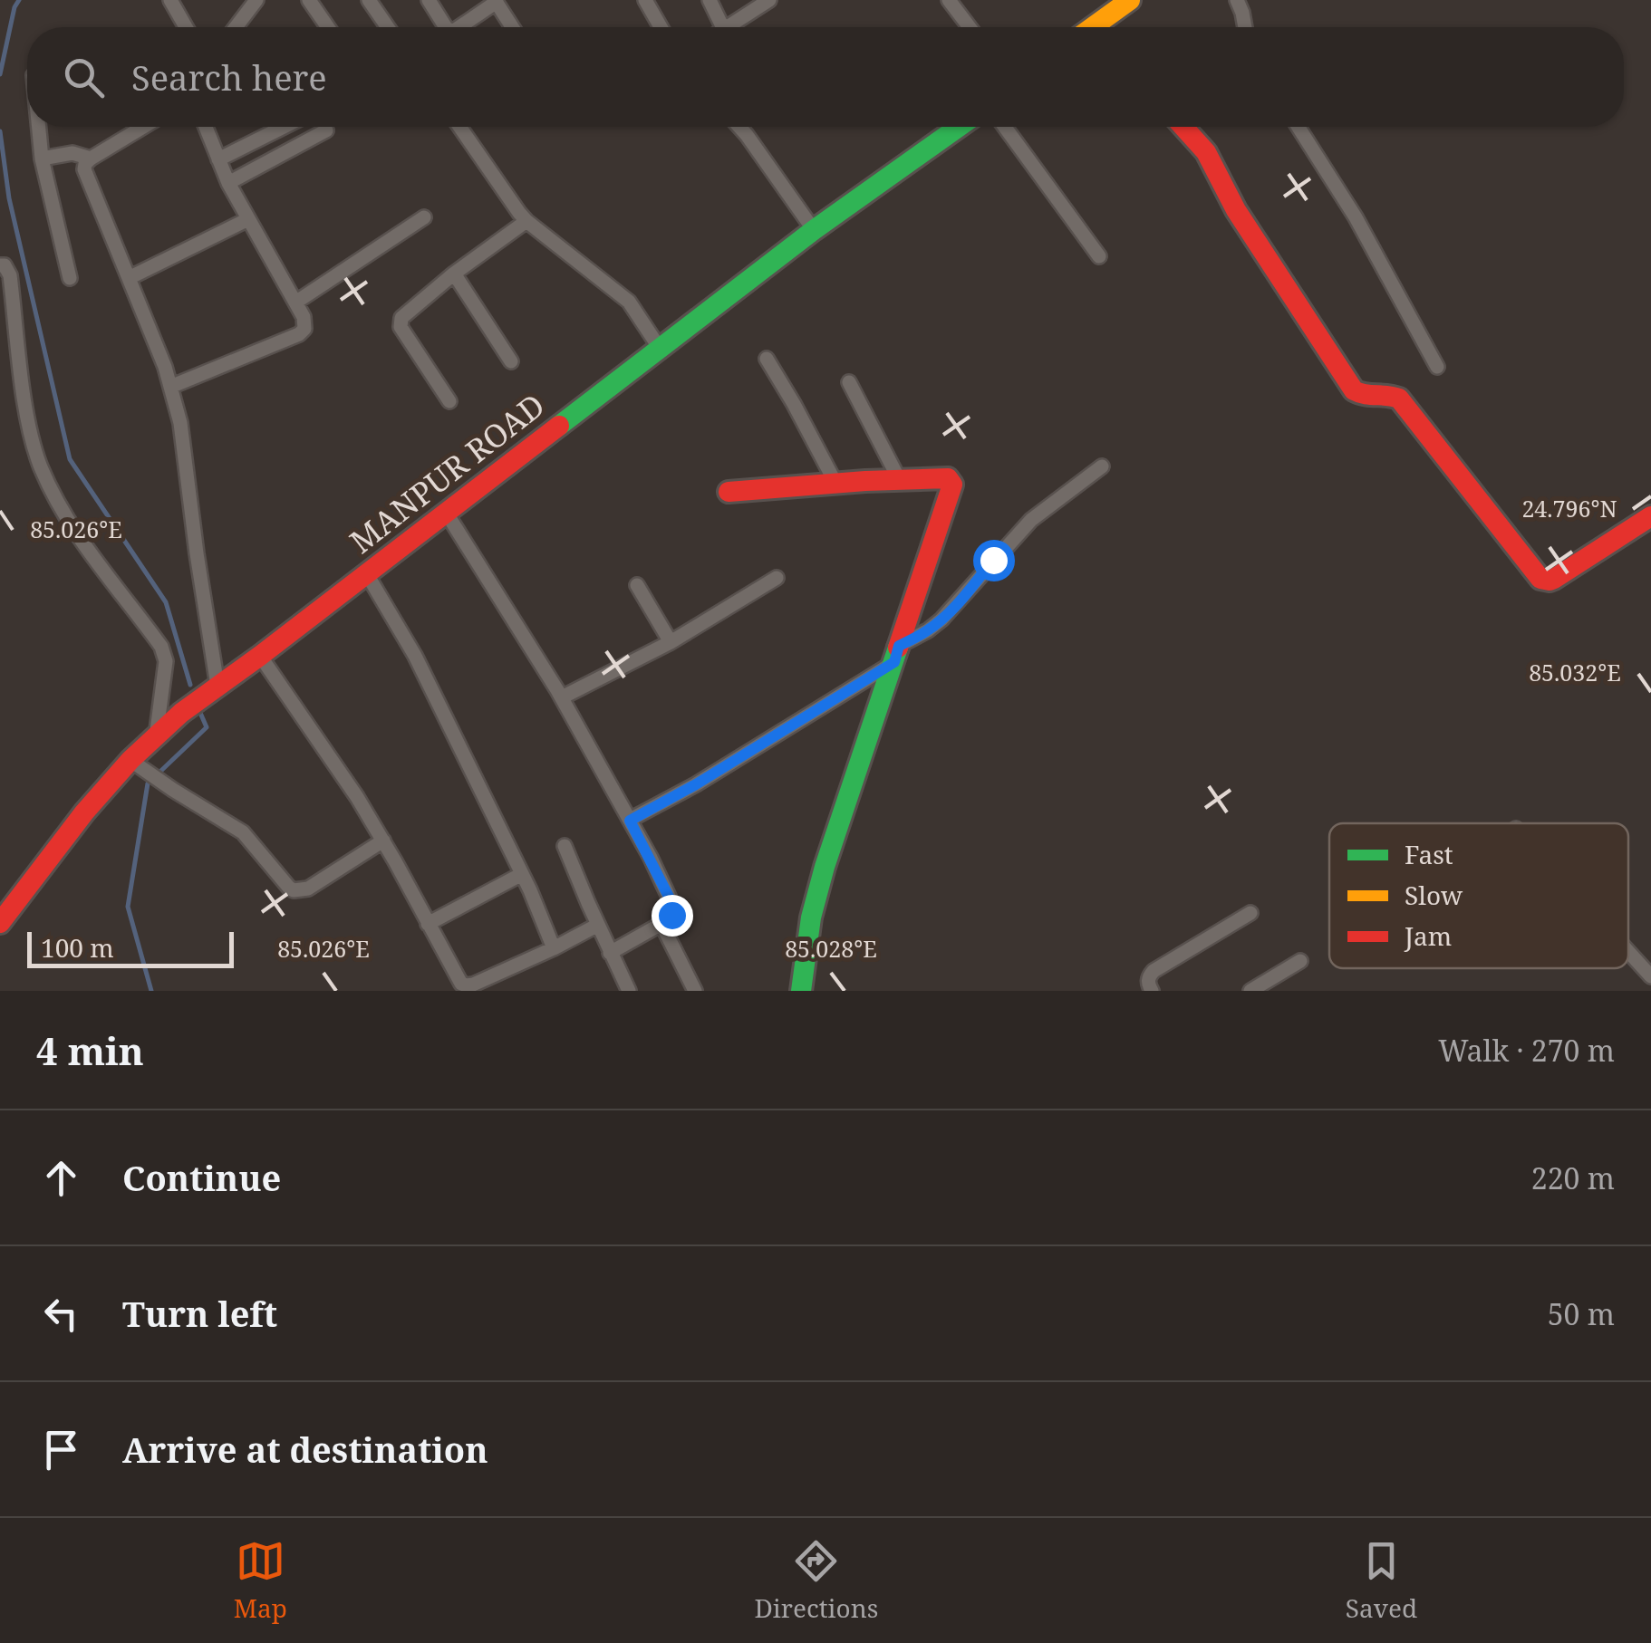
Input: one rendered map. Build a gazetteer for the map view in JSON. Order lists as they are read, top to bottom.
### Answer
{
  "streets": {
    "main road": ["MANPUR ROAD"]
  },
  "legend": ["Fast", "Slow", "Jam"],
  "scale_bar": "100 m",
  "page": {
    "search": "Search here",
    "scale": "100 m",
    "heading": ["4 min", "Walk · 270 m"],
    "list": [
      ["Continue", "220 m"],
      ["Turn left", "50 m"],
      "Arrive at destination"
    ],
    "nav": ["Map", "Directions", "Saved"]
  },
  "coordinates": [
    "24.796°N",
    "85.026°E",
    "85.032°E",
    "85.028°E"
  ]
}
